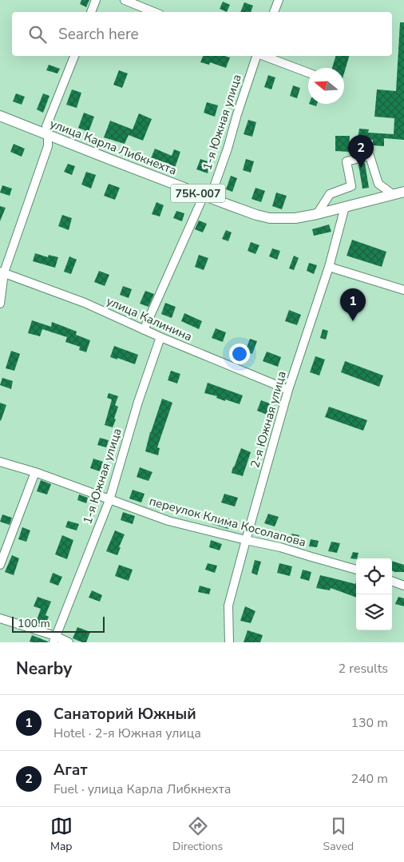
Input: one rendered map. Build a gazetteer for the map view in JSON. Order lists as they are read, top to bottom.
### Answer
{
  "streets": {
    "main road": ["улица Карла Либкнехта", "75К-007"],
    "street": [
      "1-я Южная улица",
      "улица Калинина",
      "2-я Южная улица",
      "переулок Клима Косолапова"
    ]
  },
  "crossings": [
    ["1-я Южная улица", "улица Карла Либкнехта"],
    ["1-я Южная улица", "улица Калинина"],
    ["1-я Южная улица", "переулок Клима Косолапова"],
    ["улица Карла Либкнехта", "2-я Южная улица"],
    ["улица Калинина", "2-я Южная улица"],
    ["2-я Южная улица", "переулок Клима Косолапова"]
  ],
  "scale_bar": "100 m",
  "north": "left",
  "page": {
    "search": "Search here",
    "pins": ["2", "1"],
    "scale": "100 m",
    "heading": ["Nearby", "2 results"],
    "list": [
      {
        "mark": "1",
        "name": "Санаторий Южный",
        "note": "Hotel · 2-я Южная улица",
        "value": "130 m"
      },
      {
        "mark": "2",
        "name": "Агат",
        "note": "Fuel · улица Карла Либкнехта",
        "value": "240 m"
      }
    ],
    "nav": ["Map", "Directions", "Saved"]
  }
}
